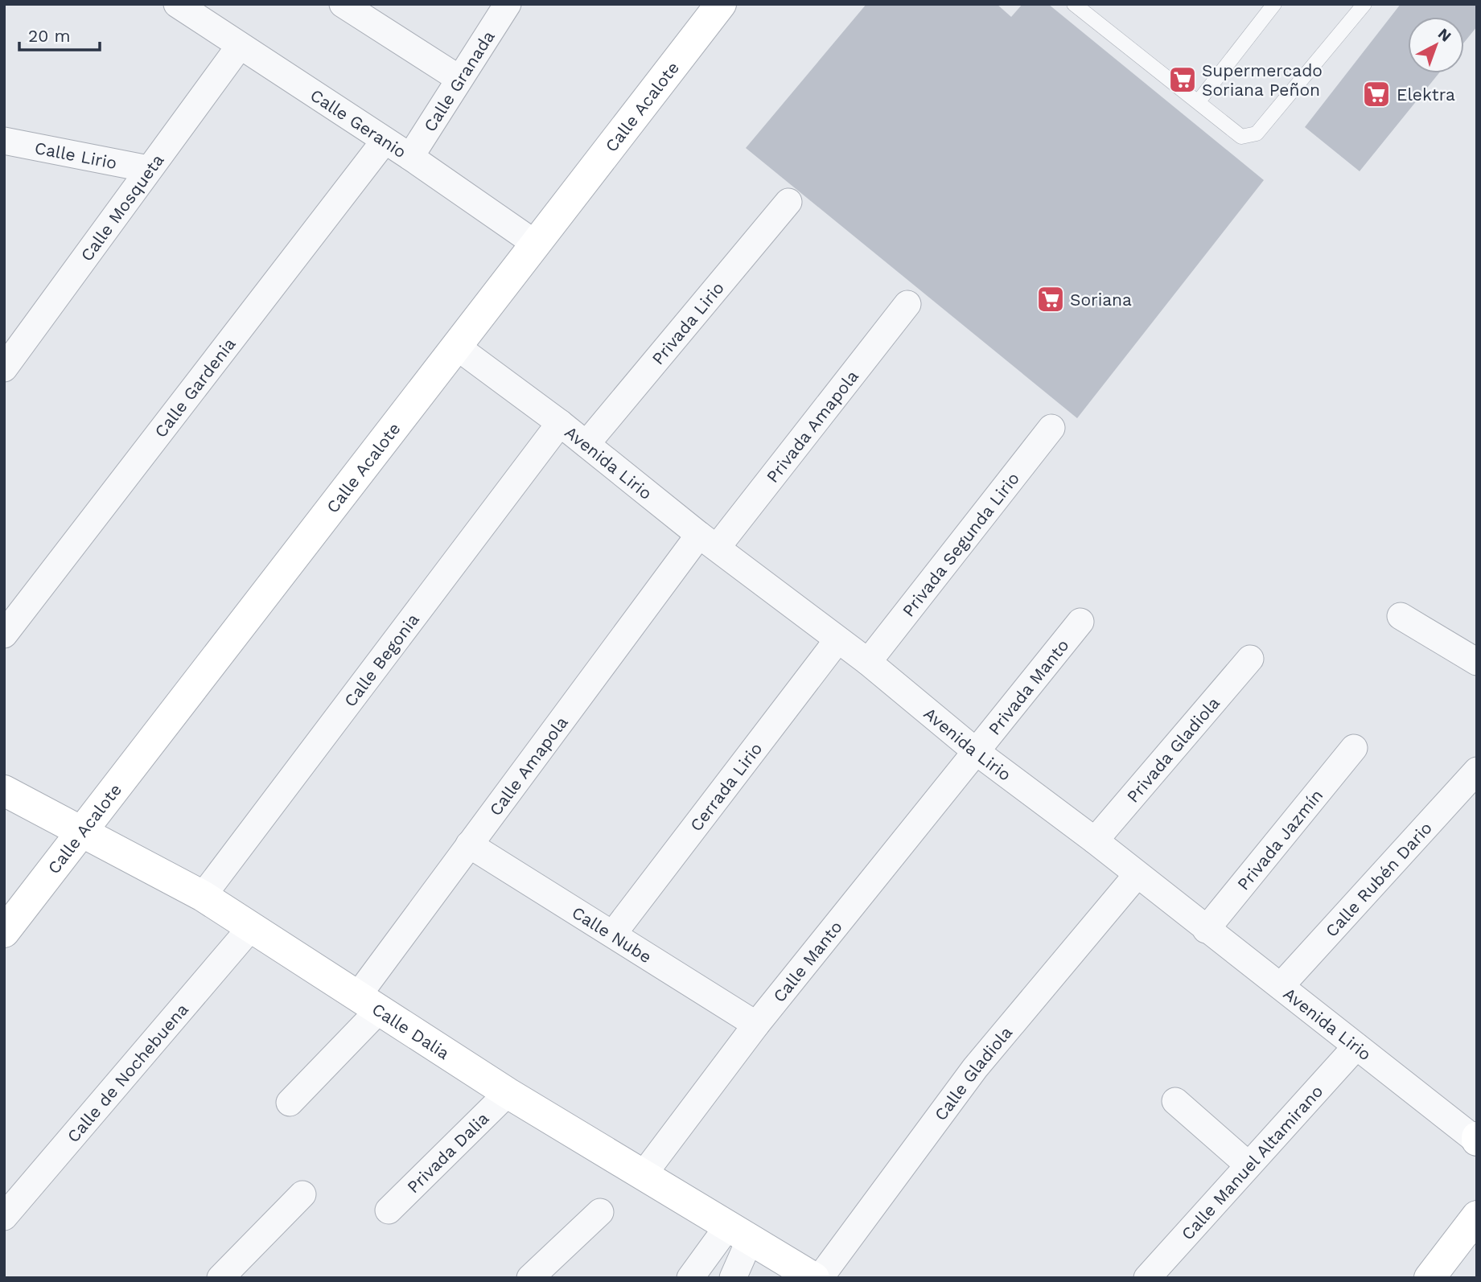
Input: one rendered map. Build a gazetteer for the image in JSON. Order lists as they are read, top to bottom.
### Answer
{
  "streets": {
    "street": [
      "Calle Granada",
      "Calle Acalote",
      "Calle Geranio",
      "Calle Lirio",
      "Calle Mosqueta",
      "Privada Lirio",
      "Calle Gardenia",
      "Privada Amapola",
      "Avenida Lirio",
      "Privada Segunda Lirio",
      "Calle Begonia",
      "Privada Manto",
      "Privada Gladiola",
      "Calle Amapola",
      "Cerrada Lirio",
      "Privada Jazmín",
      "Calle Rubén Dario",
      "Calle Nube",
      "Calle Manto",
      "Calle Dalia",
      "Calle de Nochebuena",
      "Calle Gladiola",
      "Privada Dalia",
      "Calle Manuel Altamirano"
    ]
  },
  "crossings": [
    ["Calle Granada", "Calle Geranio"],
    ["Calle Acalote", "Calle Geranio"],
    ["Calle Acalote", "Avenida Lirio"],
    ["Calle Acalote", "Calle Dalia"],
    ["Calle Geranio", "Calle Mosqueta"],
    ["Calle Geranio", "Calle Gardenia"],
    ["Calle Lirio", "Calle Mosqueta"],
    ["Privada Lirio", "Avenida Lirio"],
    ["Privada Amapola", "Avenida Lirio"],
    ["Privada Amapola", "Calle Amapola"],
    ["Avenida Lirio", "Privada Segunda Lirio"],
    ["Avenida Lirio", "Calle Begonia"],
    ["Avenida Lirio", "Privada Manto"],
    ["Avenida Lirio", "Privada Gladiola"],
    ["Avenida Lirio", "Calle Amapola"],
    ["Avenida Lirio", "Cerrada Lirio"],
    ["Avenida Lirio", "Privada Jazmín"],
    ["Avenida Lirio", "Calle Rubén Dario"],
    ["Avenida Lirio", "Calle Manto"],
    ["Avenida Lirio", "Calle Gladiola"],
    ["Avenida Lirio", "Calle Manuel Altamirano"],
    ["Calle Begonia", "Calle Dalia"],
    ["Privada Manto", "Calle Manto"],
    ["Calle Amapola", "Calle Nube"],
    ["Calle Amapola", "Calle Dalia"],
    ["Cerrada Lirio", "Calle Nube"],
    ["Calle Nube", "Calle Manto"],
    ["Calle Manto", "Calle Dalia"],
    ["Calle Dalia", "Calle de Nochebuena"],
    ["Calle Dalia", "Privada Dalia"]
  ],
  "places": {
    "supermarket": ["Supermercado Soriana Peñon", "Elektra", "Soriana"]
  },
  "scale_bar": "20 m",
  "north": "top right"
}
